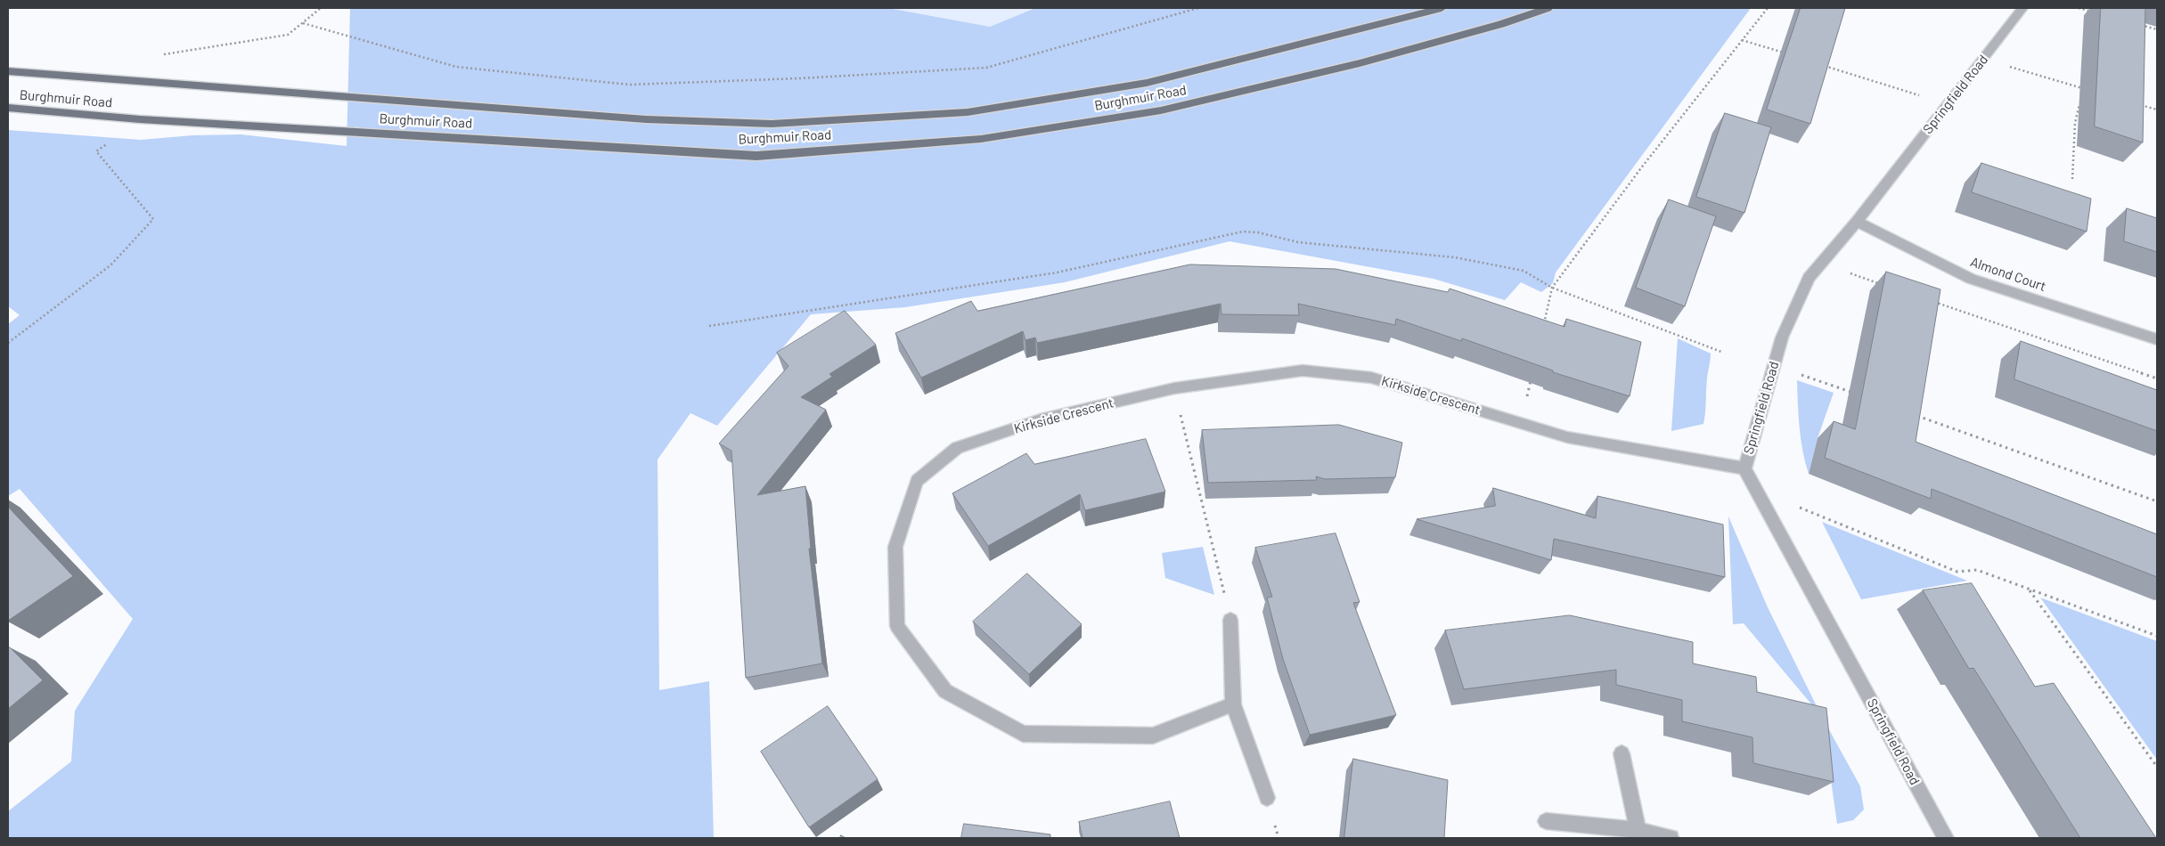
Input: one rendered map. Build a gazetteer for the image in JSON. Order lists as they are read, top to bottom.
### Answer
{
  "streets": {
    "main road": ["Burghmuir Road"],
    "street": ["Springfield Road", "Almond Court", "Kirkside Crescent"]
  },
  "crossings": [
    ["Springfield Road", "Almond Court"],
    ["Springfield Road", "Kirkside Crescent"]
  ]
}
